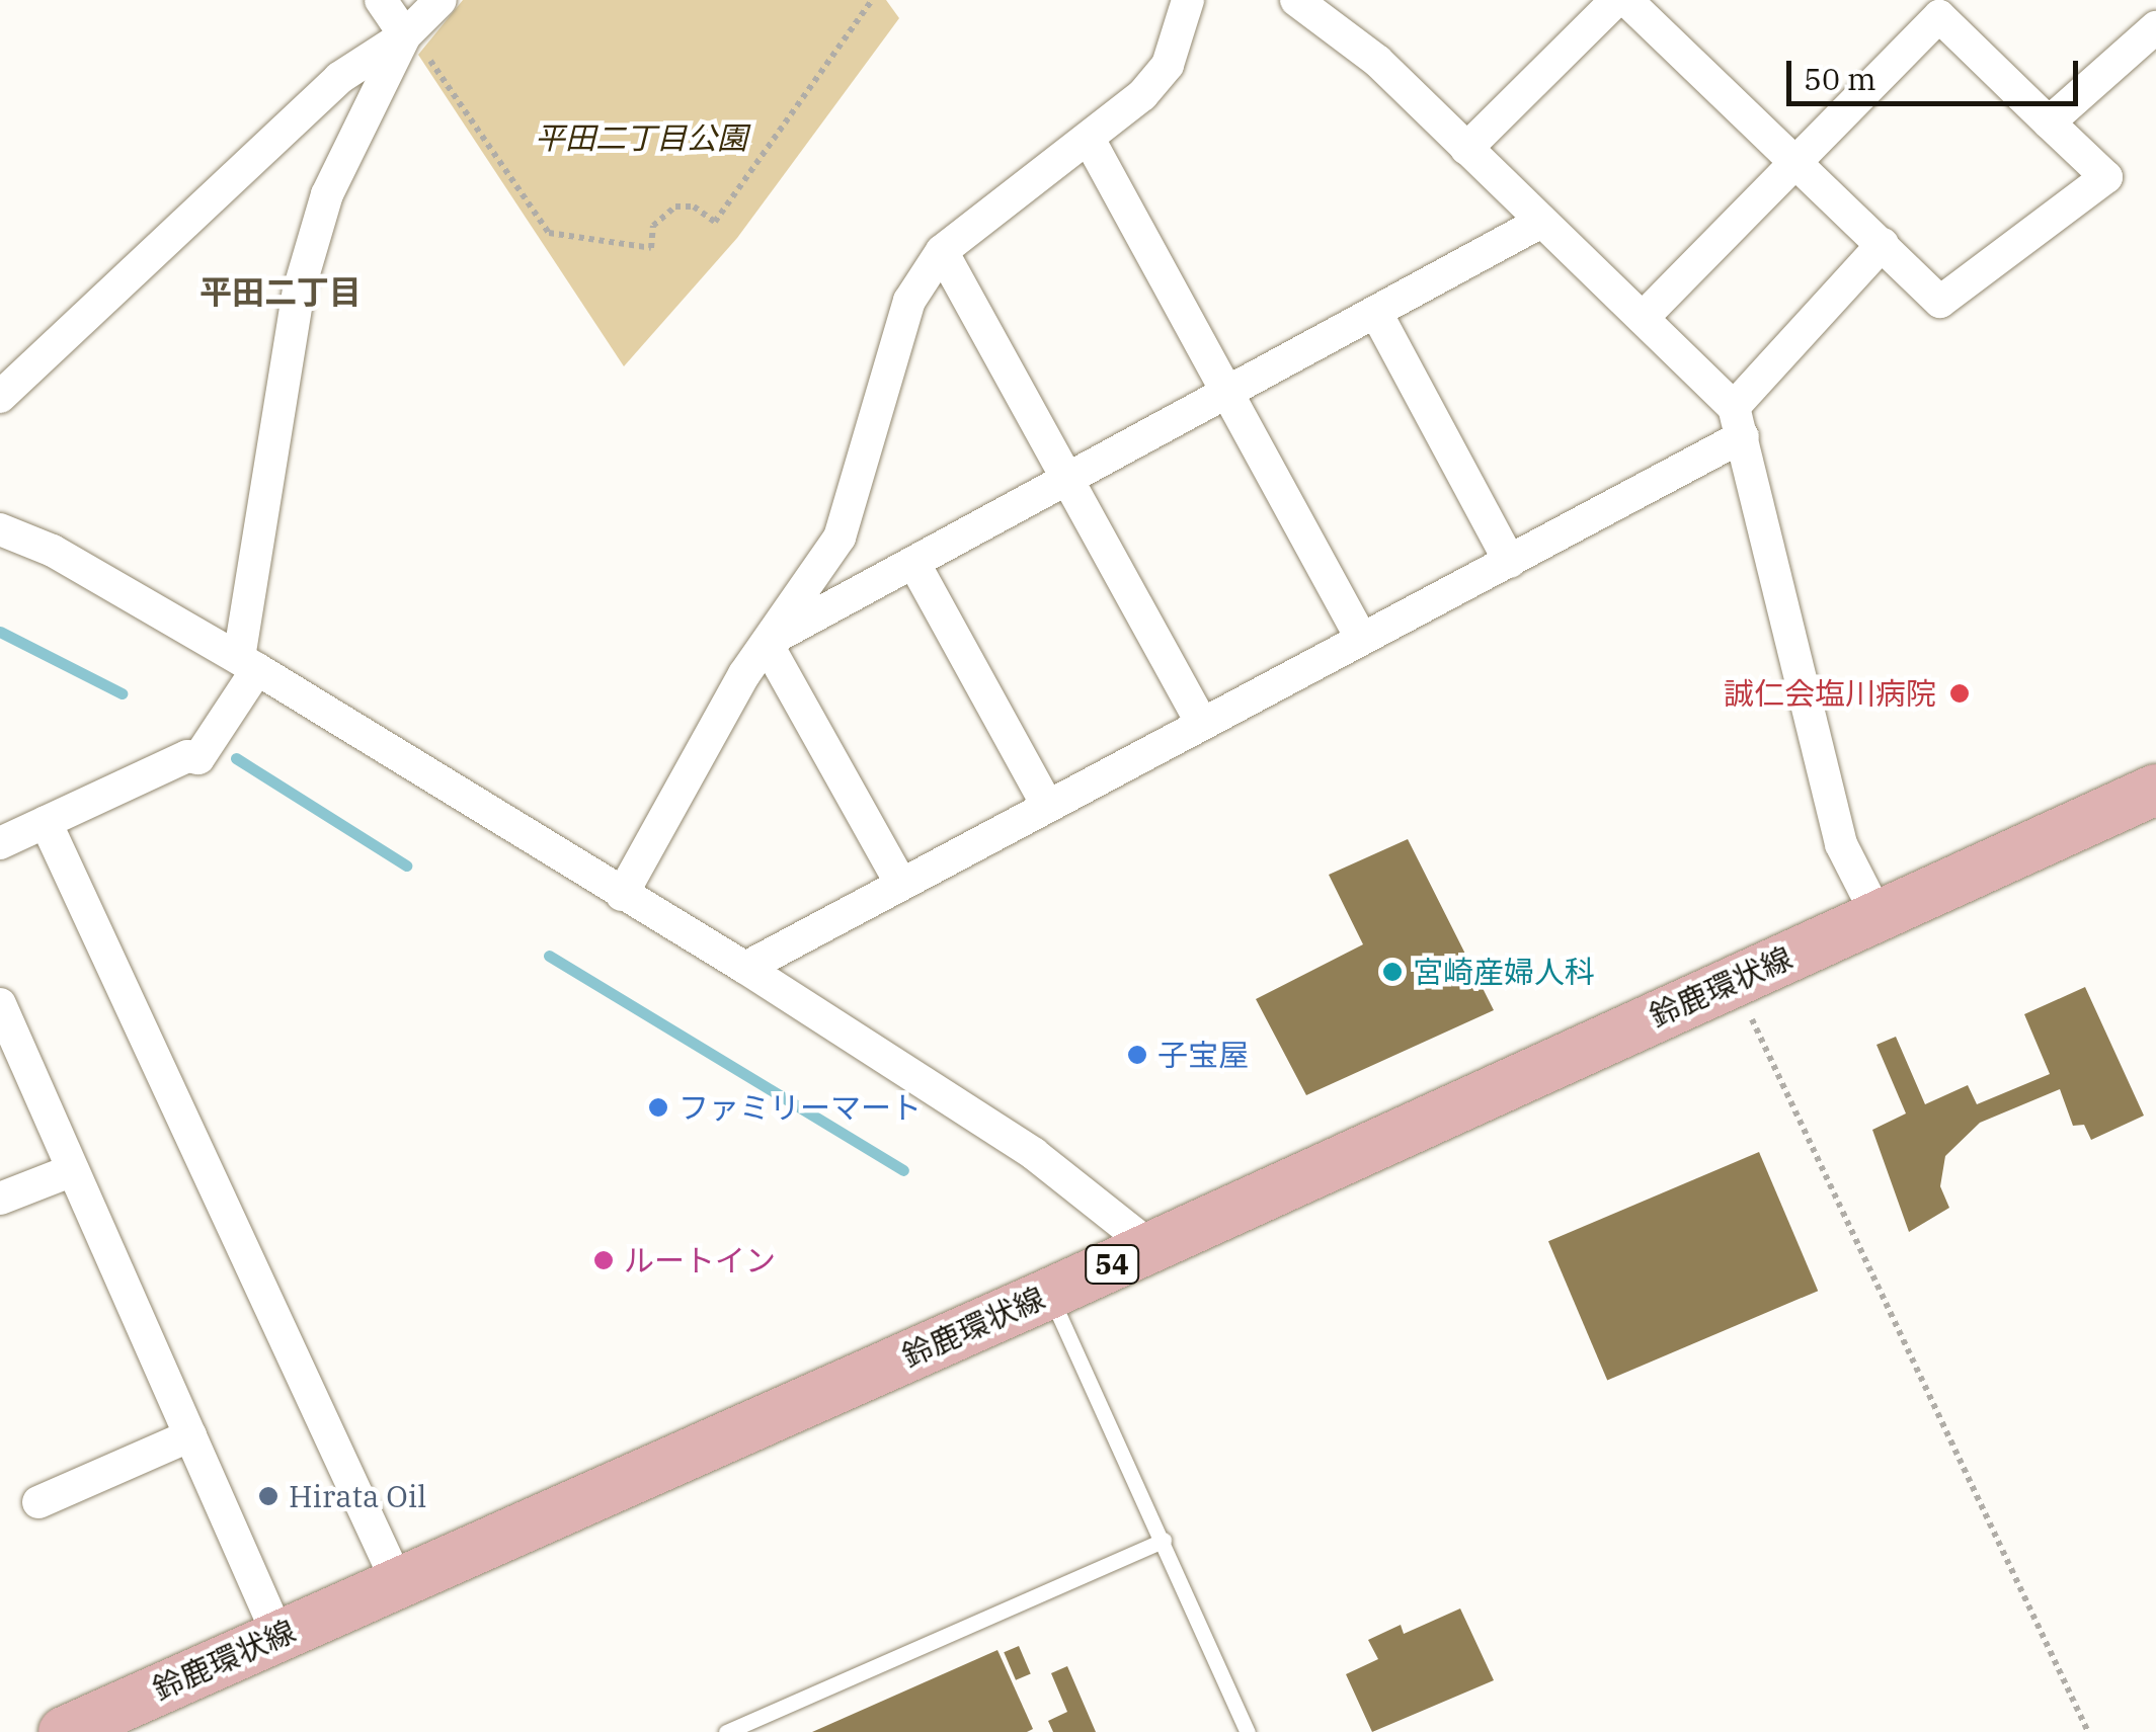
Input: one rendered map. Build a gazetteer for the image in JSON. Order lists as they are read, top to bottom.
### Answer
{
  "streets": {
    "main road": ["鈴鹿環状線", "54"]
  },
  "districts": ["平田二丁目"],
  "parks": ["平田二丁目公園"],
  "places": [
    "誠仁会塩川病院",
    "宮崎産婦人科",
    "子宝屋",
    "ファミリーマート",
    "ルートイン",
    "Hirata Oil"
  ],
  "scale_bar": "50 m"
}
